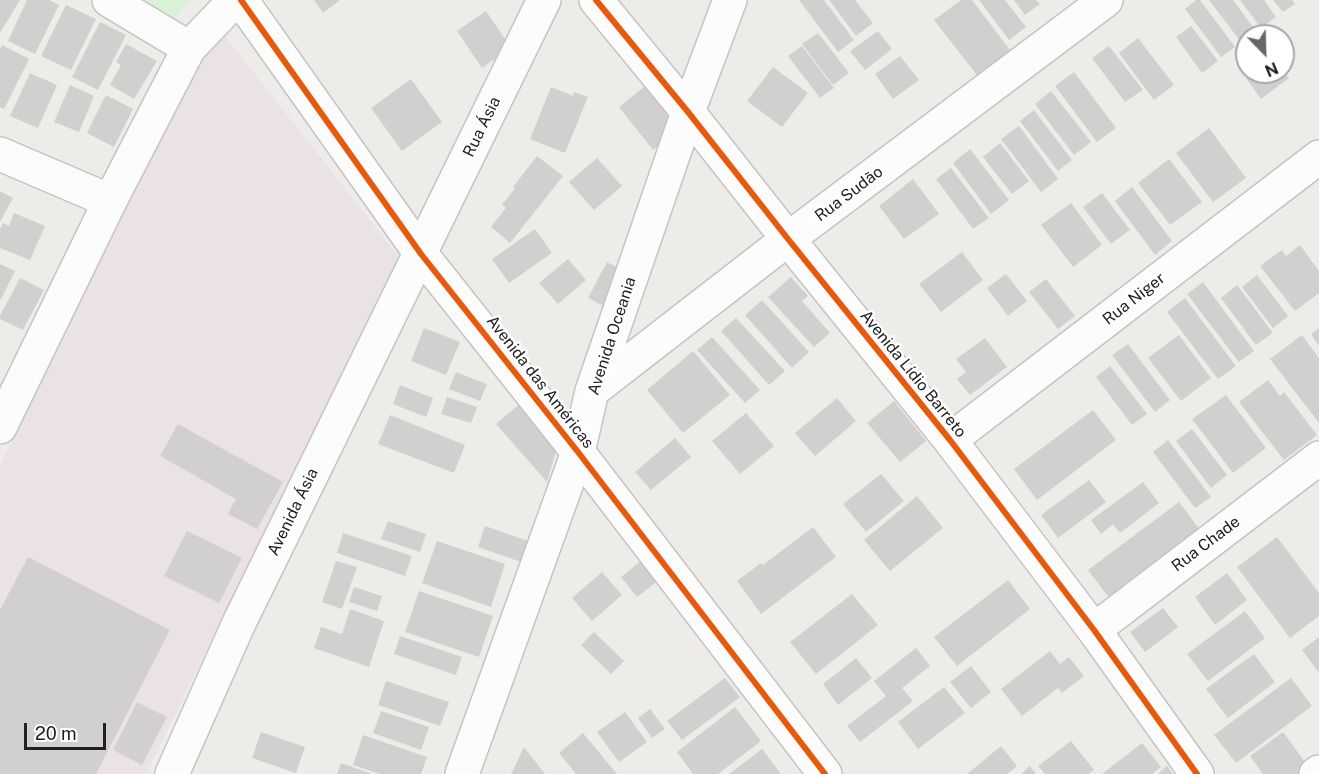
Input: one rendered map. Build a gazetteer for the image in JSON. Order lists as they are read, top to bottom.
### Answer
{
  "streets": {
    "street": [
      "Rua Ásia",
      "Rua Sudão",
      "Rua Niger",
      "Avenida Oceania",
      "Avenida Lídio Barreto",
      "Avenida das Américas",
      "Avenida Ásia",
      "Rua Chade"
    ]
  },
  "crossings": [
    ["Rua Ásia", "Avenida das Américas"],
    ["Rua Ásia", "Avenida Ásia"],
    ["Rua Sudão", "Avenida Oceania"],
    ["Rua Sudão", "Avenida Lídio Barreto"],
    ["Rua Niger", "Avenida Lídio Barreto"],
    ["Avenida Oceania", "Avenida Lídio Barreto"],
    ["Avenida Oceania", "Avenida das Américas"],
    ["Avenida Lídio Barreto", "Rua Chade"],
    ["Avenida das Américas", "Avenida Ásia"]
  ],
  "scale_bar": "20 m",
  "north": "bottom right"
}
